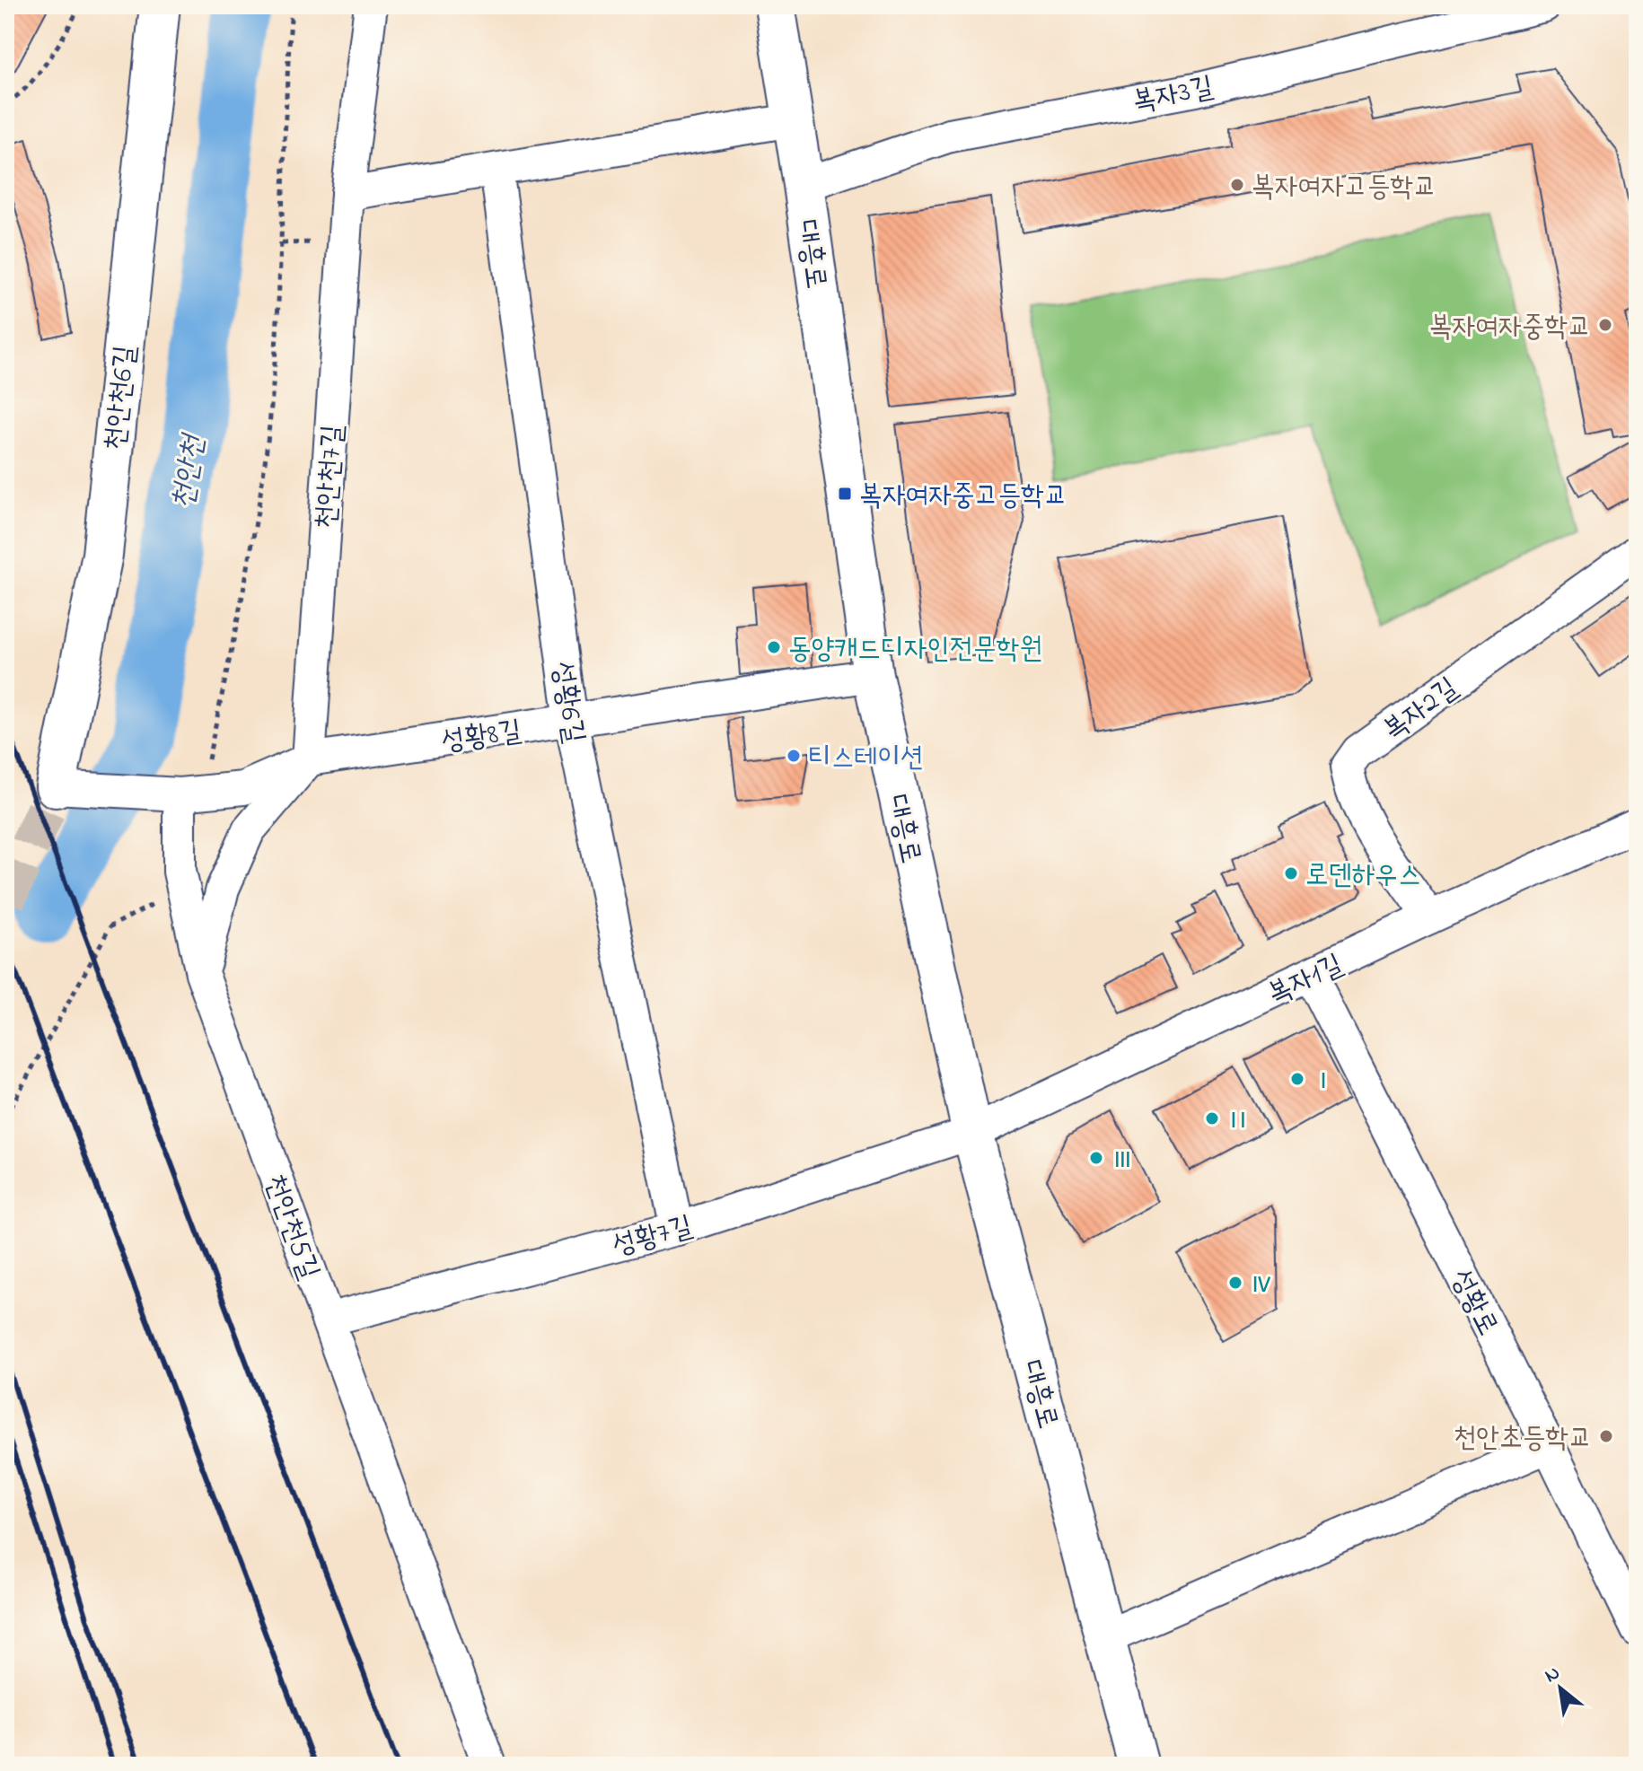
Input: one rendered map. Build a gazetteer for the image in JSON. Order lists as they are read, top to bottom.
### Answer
{
  "streets": {
    "street": [
      "복자3길",
      "대흥로",
      "천안천6길",
      "천안천7길",
      "성황6길",
      "복자2길",
      "성황8길",
      "복자1길",
      "천안천5길",
      "성황7길",
      "성황로"
    ]
  },
  "crossings": [
    ["복자3길", "대흥로"],
    ["대흥로", "성황8길"],
    ["대흥로", "복자1길"],
    ["대흥로", "성황7길"],
    ["천안천7길", "성황8길"],
    ["성황6길", "성황8길"],
    ["성황6길", "성황7길"],
    ["복자2길", "복자1길"],
    ["성황8길", "천안천5길"],
    ["복자1길", "성황7길"],
    ["복자1길", "성황로"],
    ["천안천5길", "성황7길"]
  ],
  "water": ["천안천"],
  "places": {
    "other": [
      "복자여자고등학교",
      "복자여자중학교",
      "동양캐드디자인전문학원",
      "티스테이션",
      "로덴하우스",
      "Ⅰ",
      "Ⅱ",
      "Ⅲ",
      "Ⅳ",
      "천안초등학교"
    ],
    "transit": ["복자여자중고등학교"]
  },
  "north": "top left"
}
